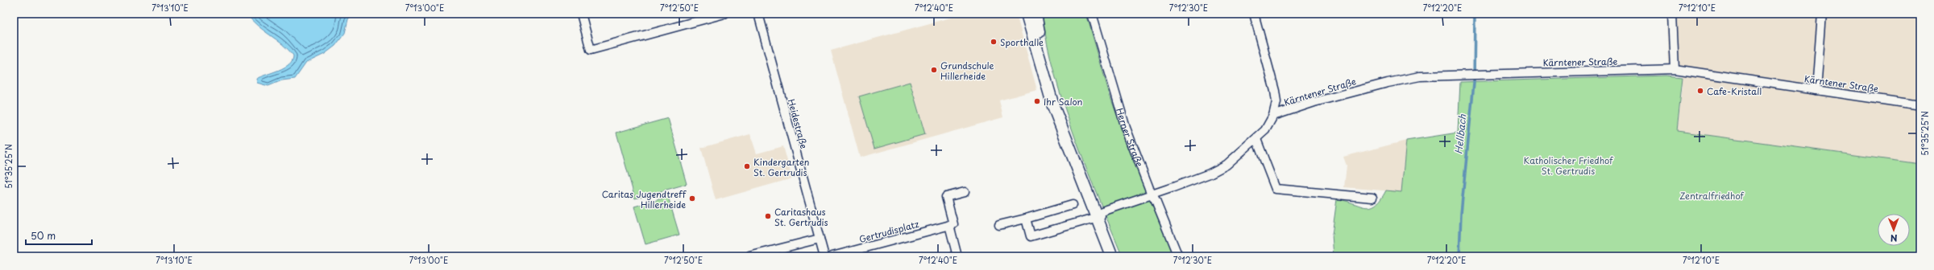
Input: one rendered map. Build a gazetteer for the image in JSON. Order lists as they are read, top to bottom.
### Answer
{
  "streets": {
    "street": [
      "Kärntener Straße",
      "Heidestraße",
      "Herner Straße",
      "Gertrudisplatz"
    ]
  },
  "water": ["Hellbach"],
  "parks": ["Katholischer Friedhof St. Gertrudis", "Zentralfriedhof"],
  "places": [
    "Sporthalle",
    "Grundschule Hillerheide",
    "Cafe-Kristall",
    "Ihr Salon",
    "Kindergarten St. Gertrudis",
    "Caritas Jugendtreff Hillerheide",
    "Caritashaus St. Gertrudis"
  ],
  "scale_bar": "50 m",
  "north": "bottom",
  "coordinates": [
    "7°13'10\"E",
    "7°13'00\"E",
    "7°12'50\"E",
    "7°12'40\"E",
    "7°12'30\"E",
    "7°12'20\"E",
    "7°12'10\"E",
    "51°35'25\"N"
  ]
}
